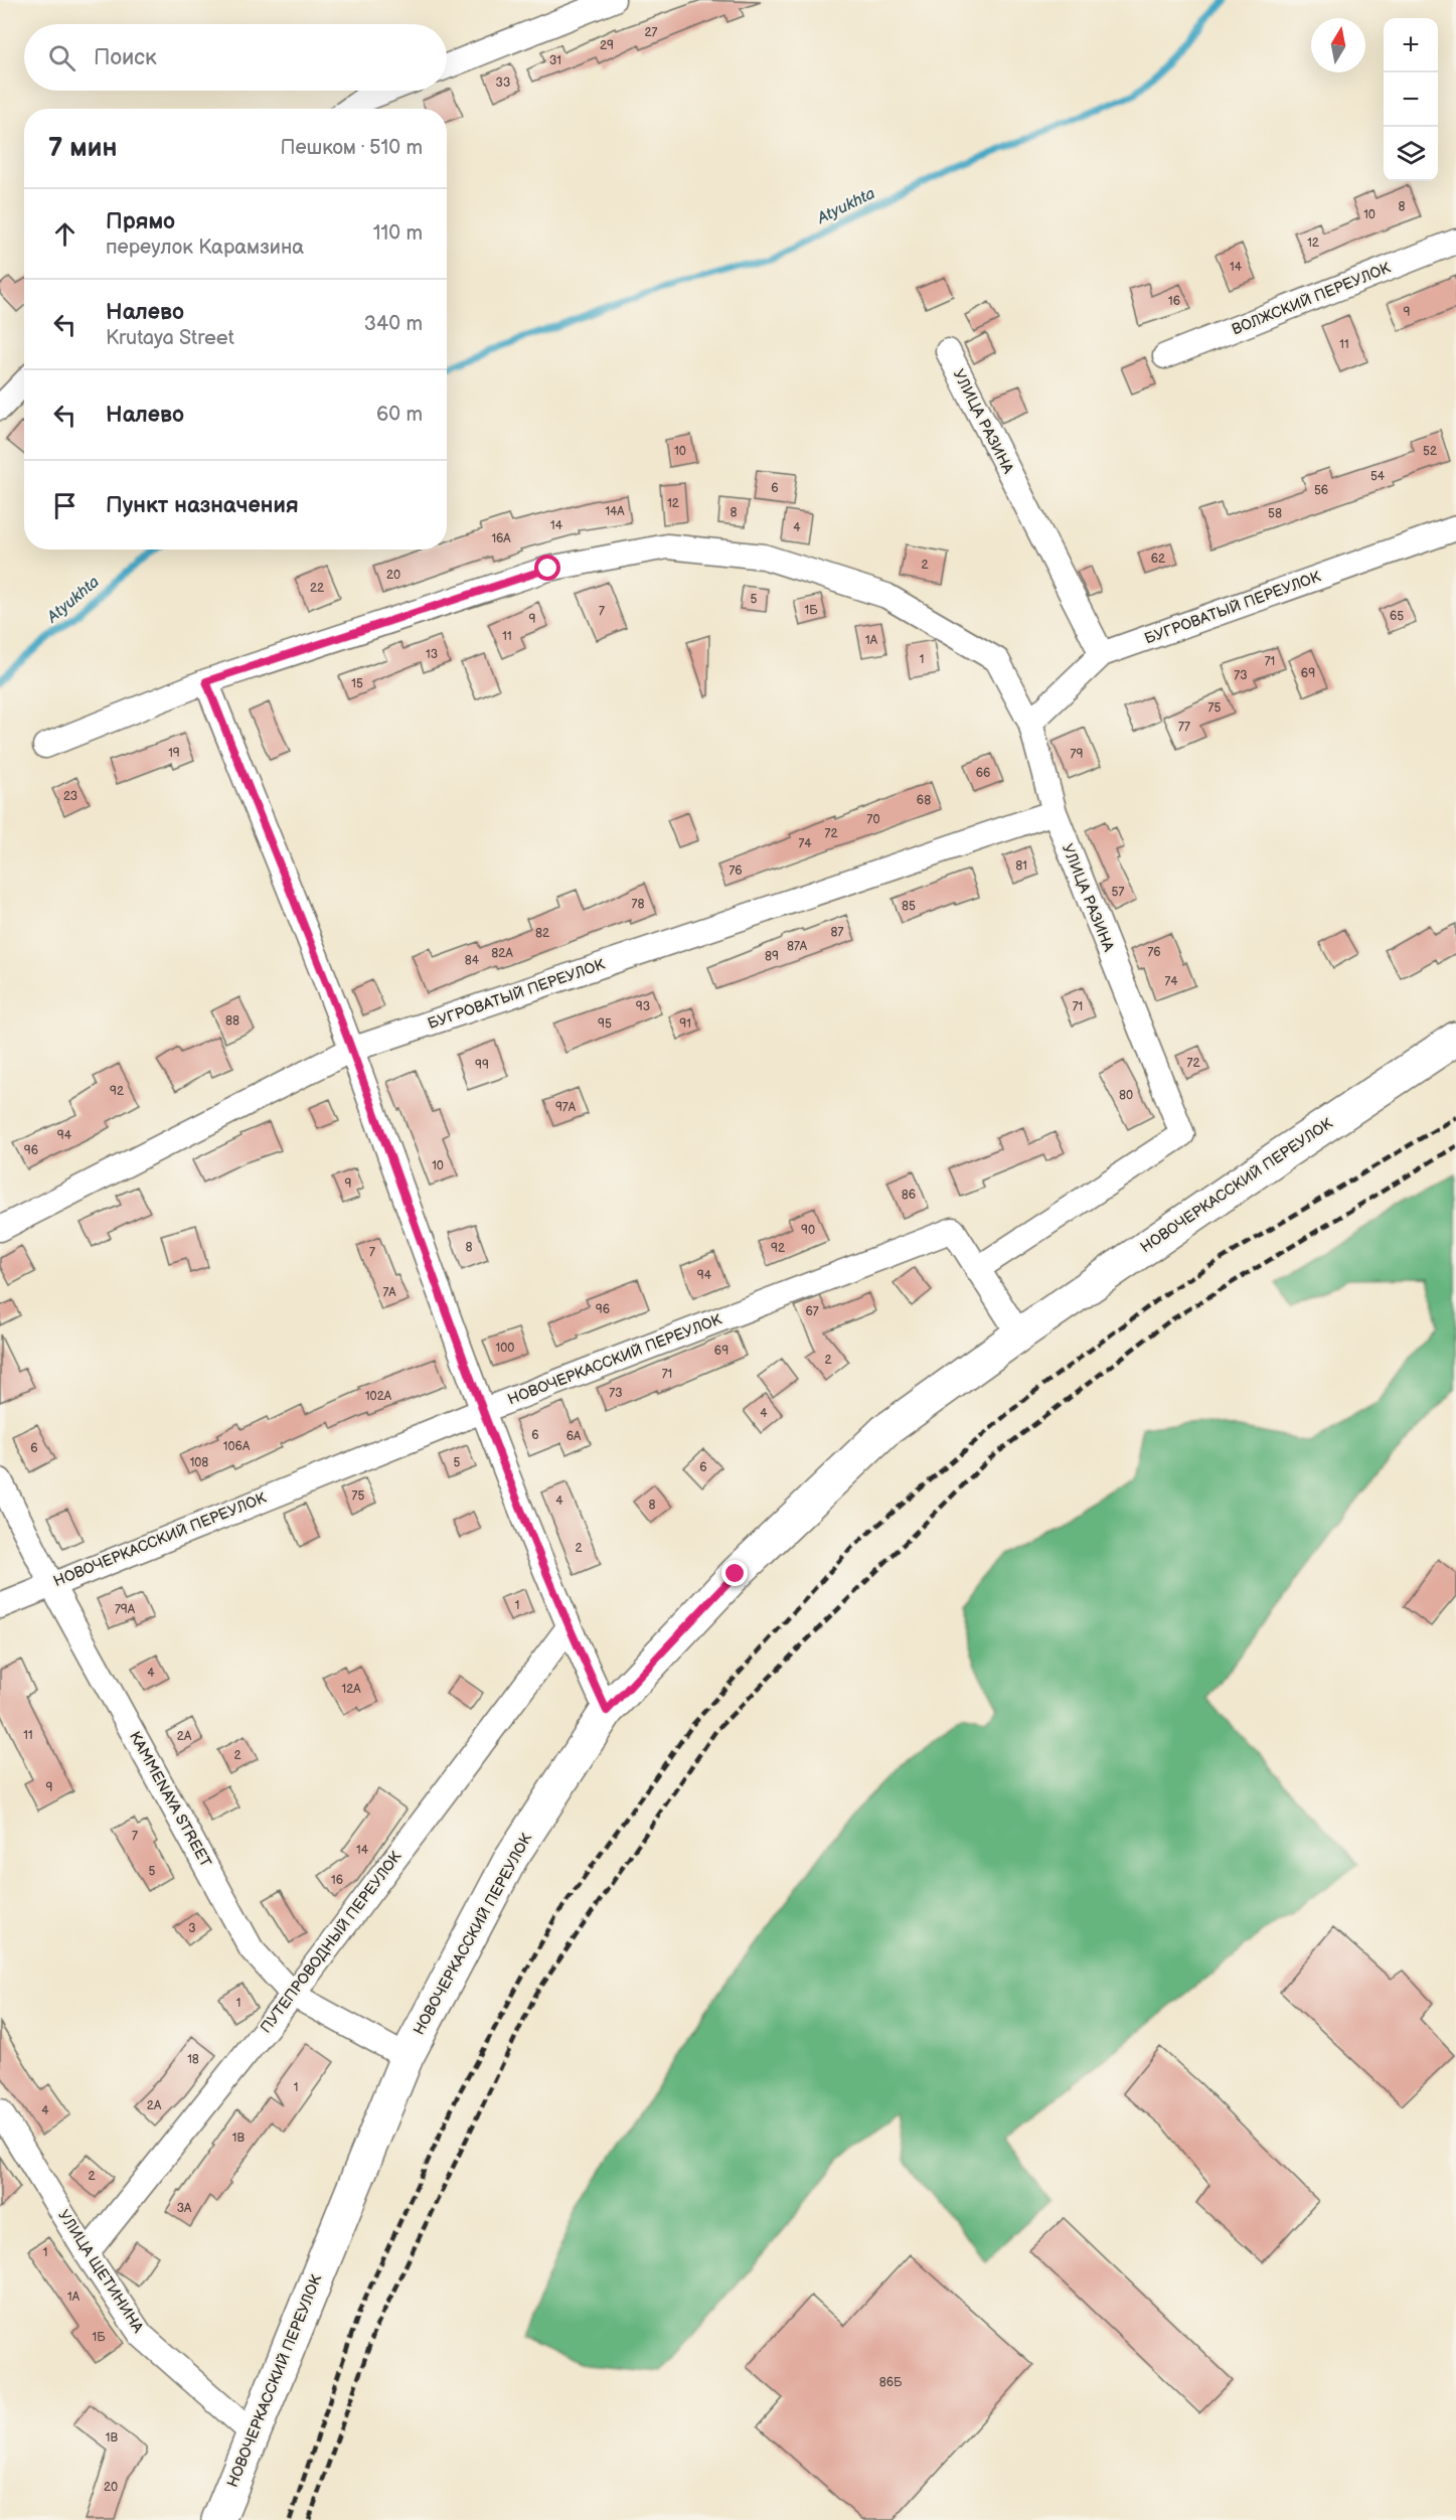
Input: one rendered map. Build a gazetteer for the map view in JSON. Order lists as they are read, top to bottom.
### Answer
{
  "streets": {
    "main road": ["НОВОЧЕРКАССКИЙ ПЕРЕУЛОК"],
    "street": [
      "ВОЛЖСКИЙ ПЕРЕУЛОК",
      "УЛИЦА РАЗИНА",
      "БУГРОВАТЫЙ ПЕРЕУЛОК",
      "KAMMENAYA STREET",
      "ПУТЕПРОВОДНЫЙ ПЕРЕУЛОК",
      "УЛИЦА ЩЕТИНИНА"
    ]
  },
  "crossings": [
    ["УЛИЦА РАЗИНА", "БУГРОВАТЫЙ ПЕРЕУЛОК"],
    ["УЛИЦА РАЗИНА", "НОВОЧЕРКАССКИЙ ПЕРЕУЛОК"],
    ["НОВОЧЕРКАССКИЙ ПЕРЕУЛОК", "KAMMENAYA STREET"],
    ["НОВОЧЕРКАССКИЙ ПЕРЕУЛОК", "УЛИЦА ЩЕТИНИНА"],
    ["KAMMENAYA STREET", "ПУТЕПРОВОДНЫЙ ПЕРЕУЛОК"],
    ["ПУТЕПРОВОДНЫЙ ПЕРЕУЛОК", "УЛИЦА ЩЕТИНИНА"]
  ],
  "water": ["Atyukhta"],
  "house_numbers": [
    "27",
    "29",
    "31",
    "33",
    "8",
    "10",
    "12",
    "14",
    "16",
    "9",
    "11",
    "10",
    "52",
    "54",
    "6",
    "56",
    "12",
    "14А",
    "8",
    "58",
    "14",
    "4",
    "16А",
    "62",
    "2",
    "20",
    "22",
    "5",
    "1Б",
    "7",
    "65",
    "9",
    "11",
    "1А",
    "13",
    "1",
    "71",
    "69",
    "73",
    "15",
    "75",
    "77",
    "19",
    "79",
    "66",
    "23",
    "68",
    "70",
    "72",
    "74",
    "81",
    "76",
    "57",
    "78",
    "85",
    "87",
    "82",
    "87А",
    "76",
    "82А",
    "89",
    "84",
    "74",
    "93",
    "71",
    "88",
    "95",
    "91",
    "72",
    "99",
    "92",
    "80",
    "97А",
    "94",
    "96",
    "10",
    "9",
    "86",
    "90",
    "8",
    "92",
    "7",
    "94",
    "7А",
    "96",
    "67",
    "100",
    "69",
    "2",
    "71",
    "73",
    "102А",
    "4",
    "6",
    "6А",
    "106А",
    "6",
    "108",
    "5",
    "6",
    "75",
    "4",
    "8",
    "2",
    "1",
    "79А",
    "4",
    "12А",
    "11",
    "2А",
    "2",
    "9",
    "7",
    "14",
    "5",
    "16",
    "3",
    "1",
    "18",
    "1",
    "2А",
    "4",
    "1В",
    "2",
    "3А",
    "1",
    "1А",
    "1Б",
    "86Б",
    "1В",
    "20"
  ],
  "north": "top",
  "page": {
    "map_buttons": ["+", "−"],
    "search": "Поиск",
    "heading": ["7 мин", "Пешком · 510 m"],
    "list": [
      ["Прямо", "переулок Карамзина", "110 m"],
      ["Налево", "Krutaya Street", "340 m"],
      ["Налево", "60 m"],
      "Пункт назначения"
    ]
  }
}
